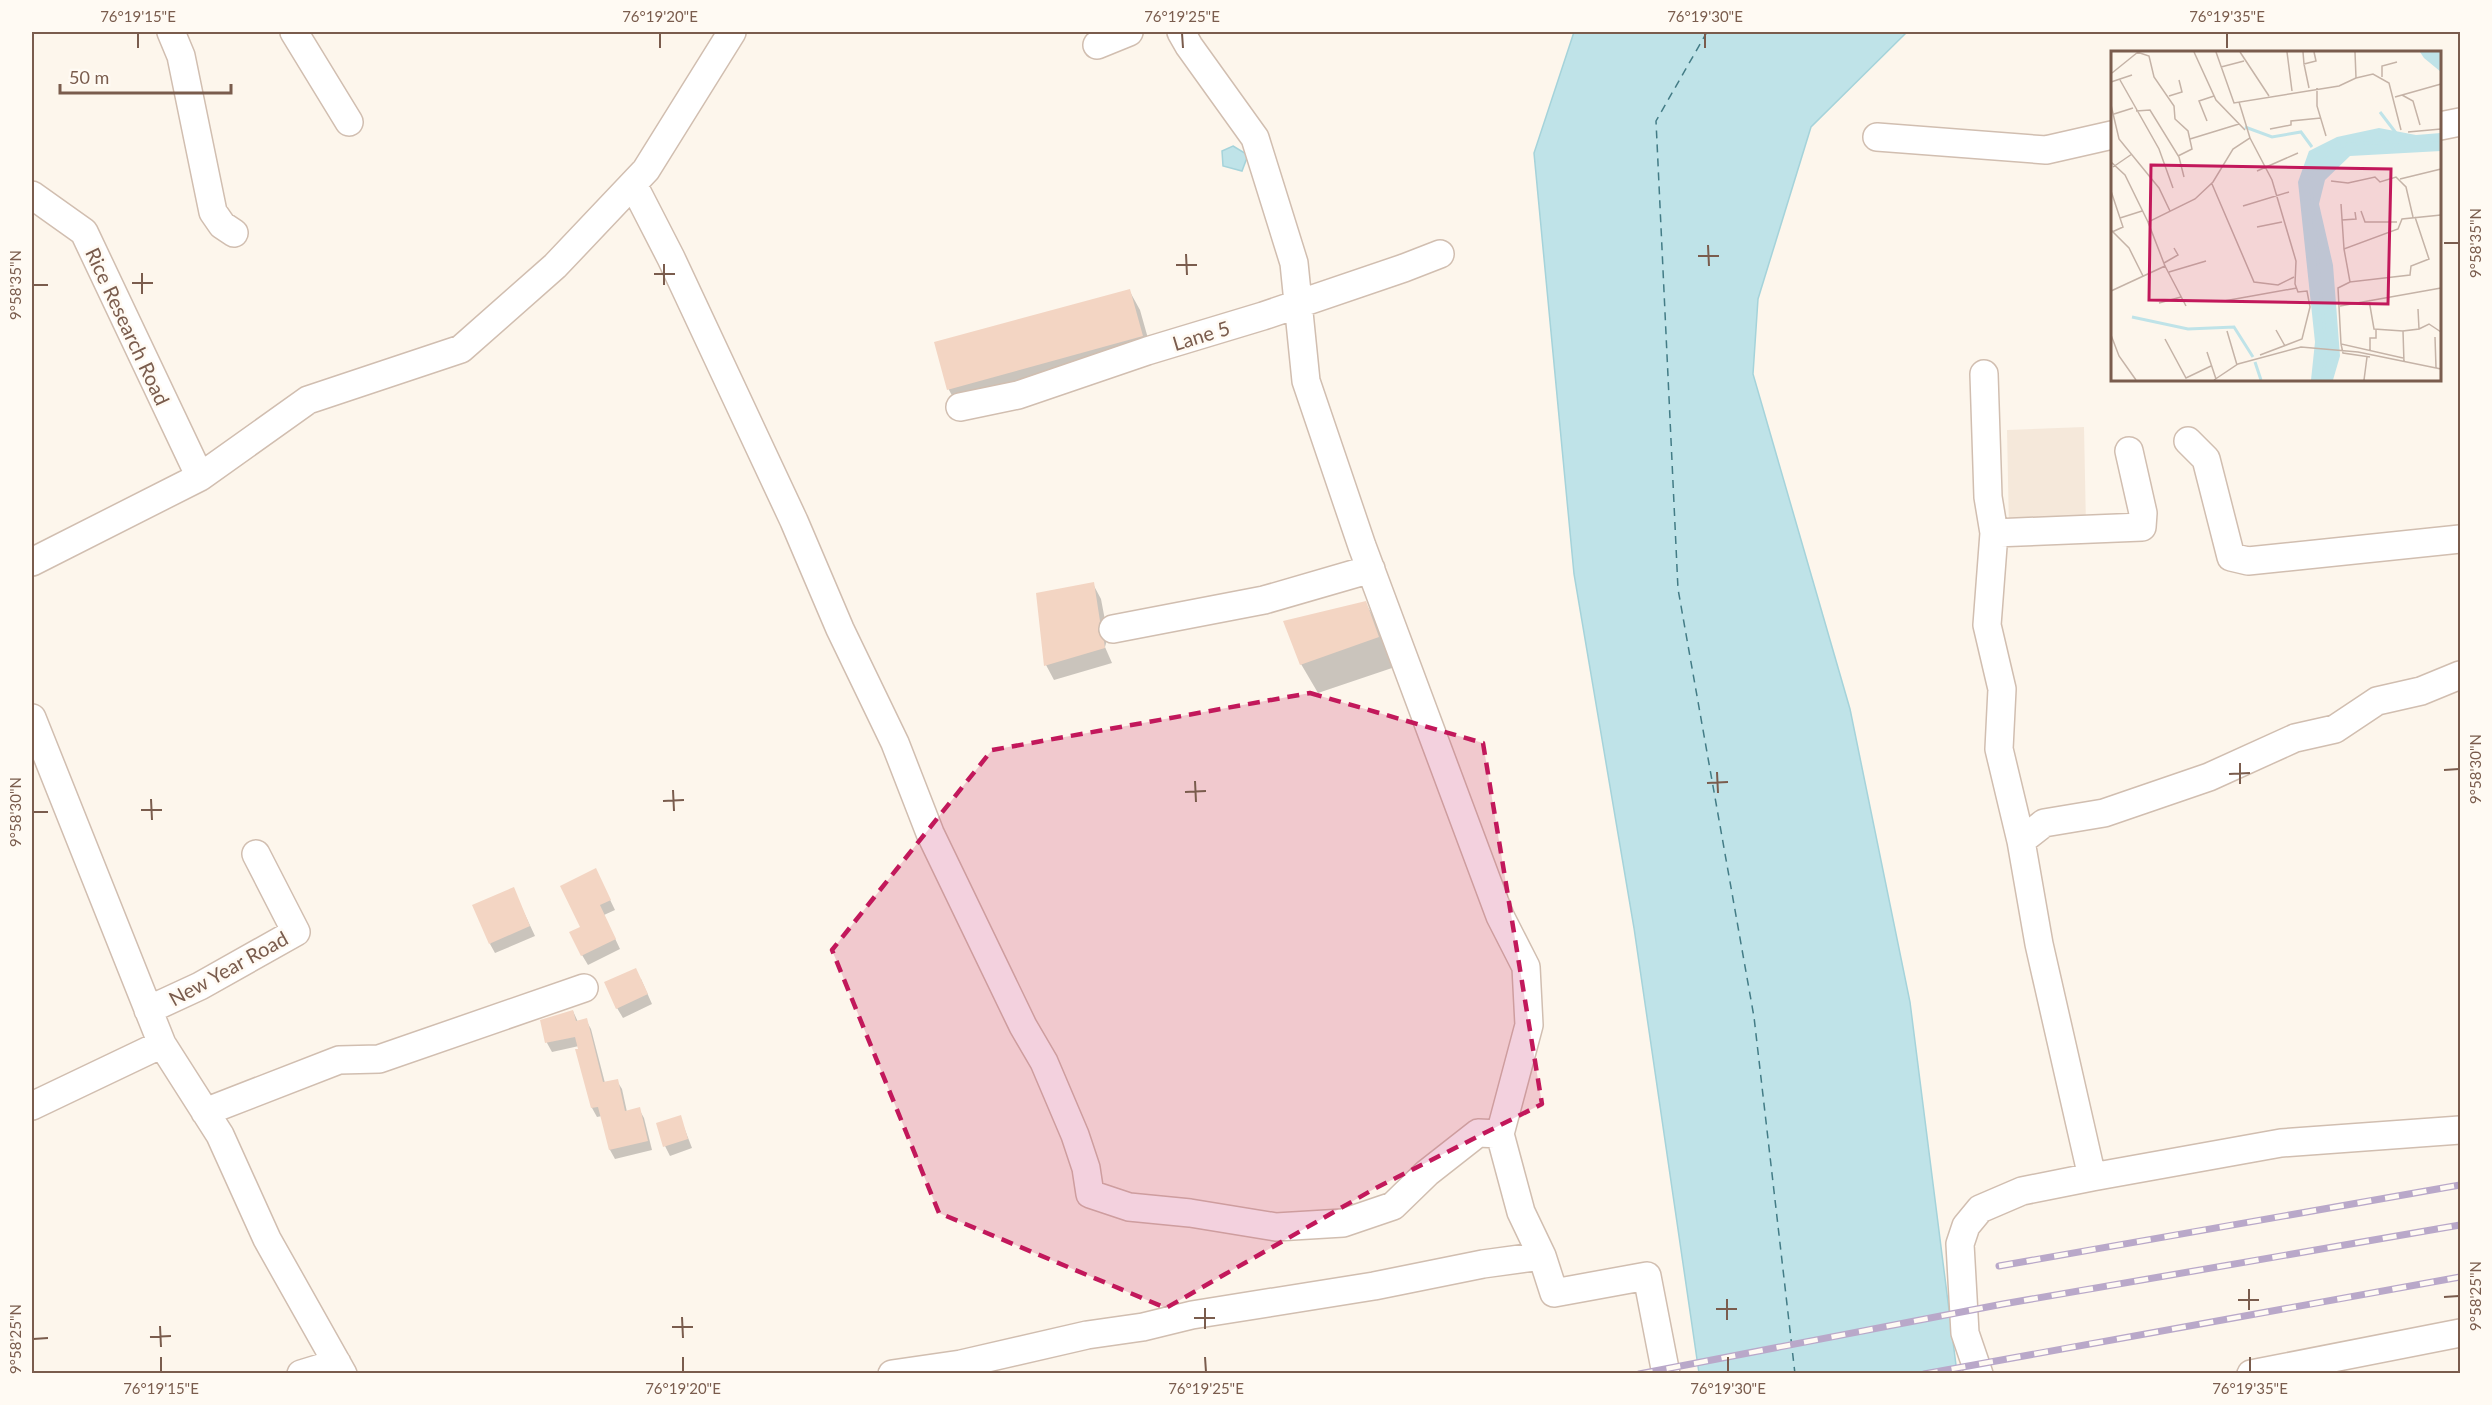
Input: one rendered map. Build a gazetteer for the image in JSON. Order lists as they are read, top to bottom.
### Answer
{
  "streets": {
    "street": ["Rice Research Road", "Lane 5", "New Year Road"]
  },
  "scale_bar": "50 m",
  "coordinates": [
    "76°19'15\"E",
    "76°19'20\"E",
    "76°19'25\"E",
    "76°19'30\"E",
    "76°19'35\"E",
    "9°58'35\"N",
    "9°58'30\"N",
    "9°58'25\"N"
  ]
}
